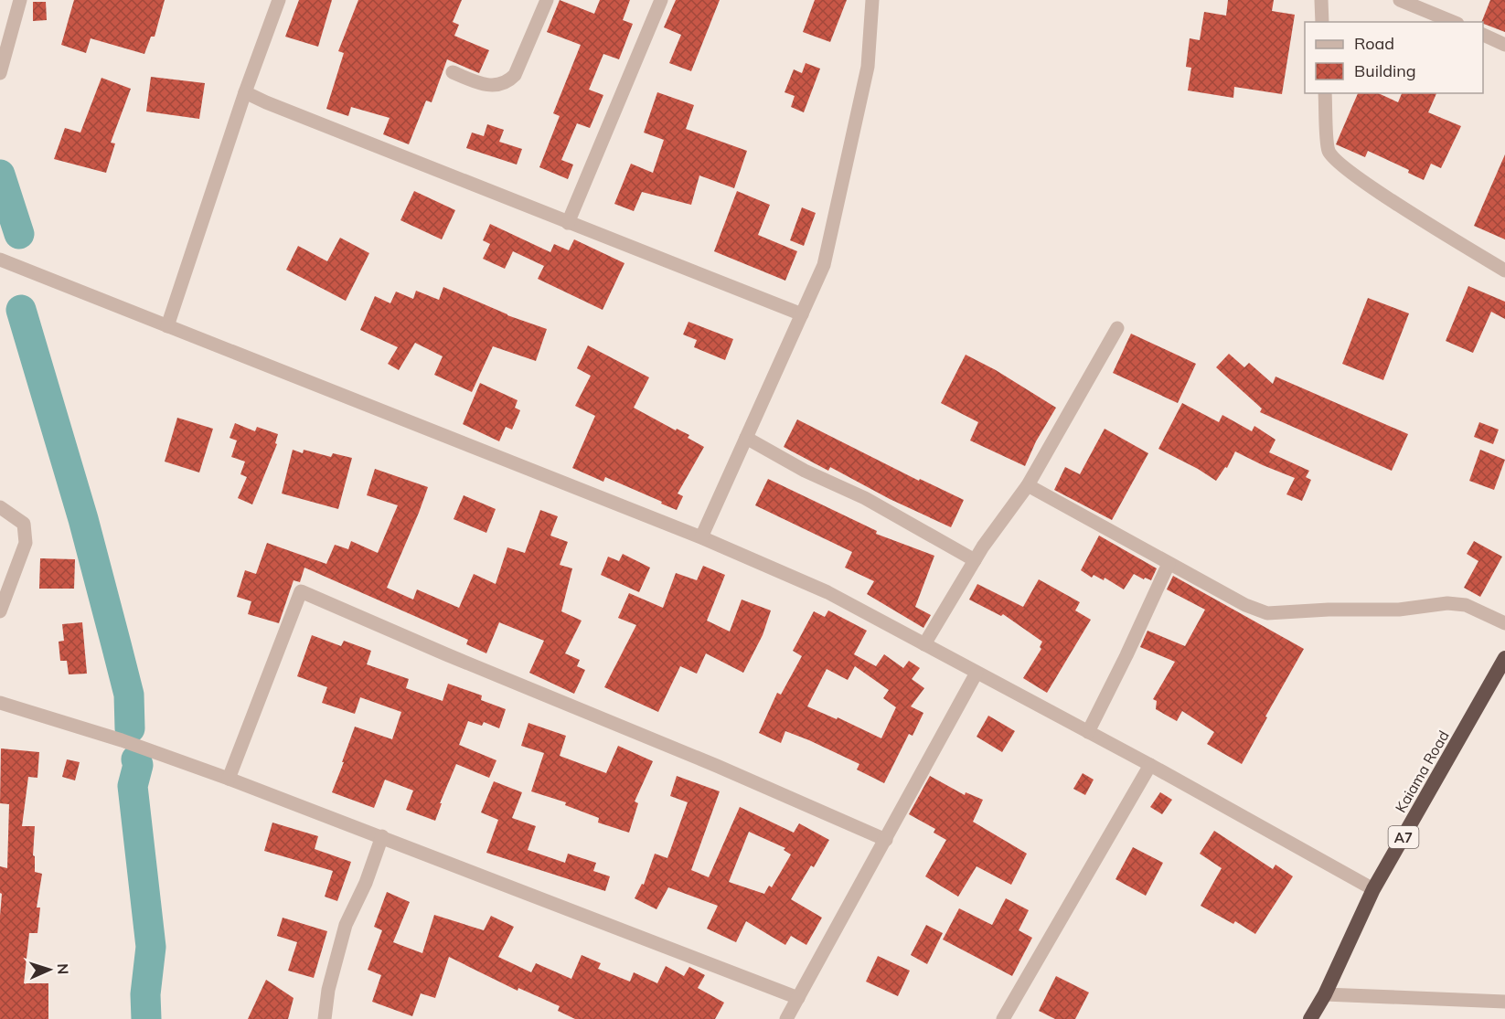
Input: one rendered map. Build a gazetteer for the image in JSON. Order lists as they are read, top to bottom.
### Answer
{
  "streets": {
    "highway": ["Kaiama Road", "A7"]
  },
  "legend": ["Road", "Building"],
  "north": "right"
}
